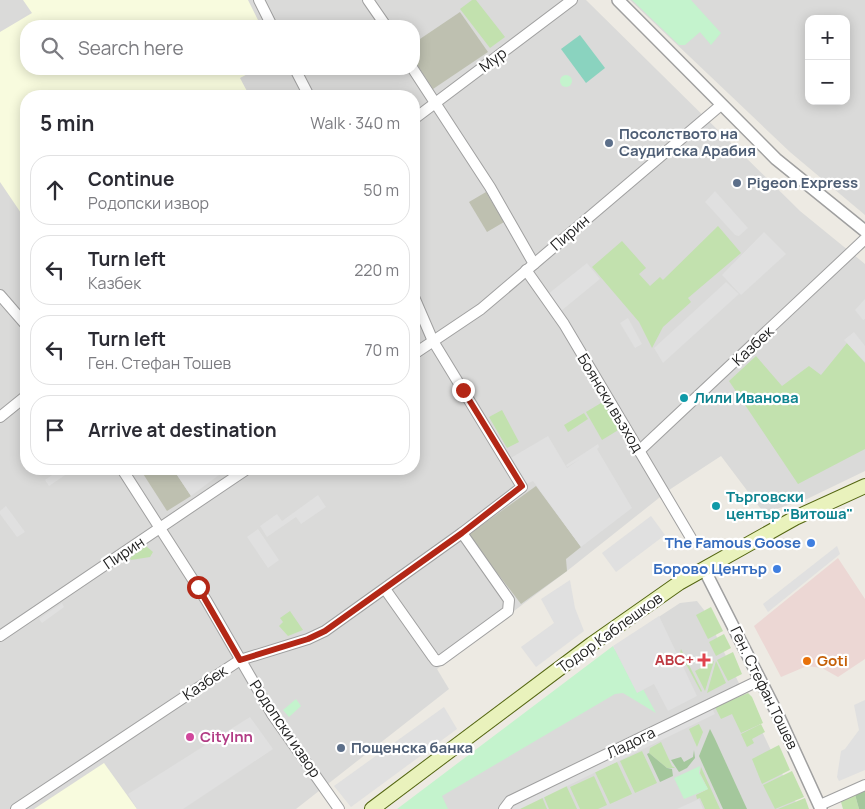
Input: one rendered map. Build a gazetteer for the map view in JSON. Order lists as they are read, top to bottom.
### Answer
{
  "streets": {
    "main road": ["Тодор Каблешков"],
    "street": [
      "Мур",
      "Пирин",
      "Казбек",
      "Боянски възход",
      "Ген. Стефан Тошев",
      "Родопски извор",
      "Ладога"
    ]
  },
  "crossings": [
    ["Мур", "Боянски възход"],
    ["Пирин", "Казбек"],
    ["Пирин", "Боянски възход"],
    ["Пирин", "Родопски извор"],
    ["Казбек", "Боянски възход"],
    ["Казбек", "Родопски извор"],
    ["Тодор Каблешков", "Ген. Стефан Тошев"],
    ["Ген. Стефан Тошев", "Ладога"]
  ],
  "places": {
    "other": [
      "Посолството на Саудитска Арабия",
      "Pigeon Express",
      "Лили Иванова",
      "Търговски център \"Витоша\"",
      "The Famous Goose",
      "Борово Център",
      "Goti",
      "CityInn",
      "Пощенска банка"
    ],
    "health": ["ABC+"]
  },
  "page": {
    "map_buttons": ["+", "−"],
    "search": "Search here",
    "heading": ["5 min", "Walk · 340 m"],
    "list": [
      ["Continue", "Родопски извор", "50 m"],
      ["Turn left", "Казбек", "220 m"],
      ["Turn left", "Ген. Стефан Тошев", "70 m"],
      "Arrive at destination"
    ]
  }
}
